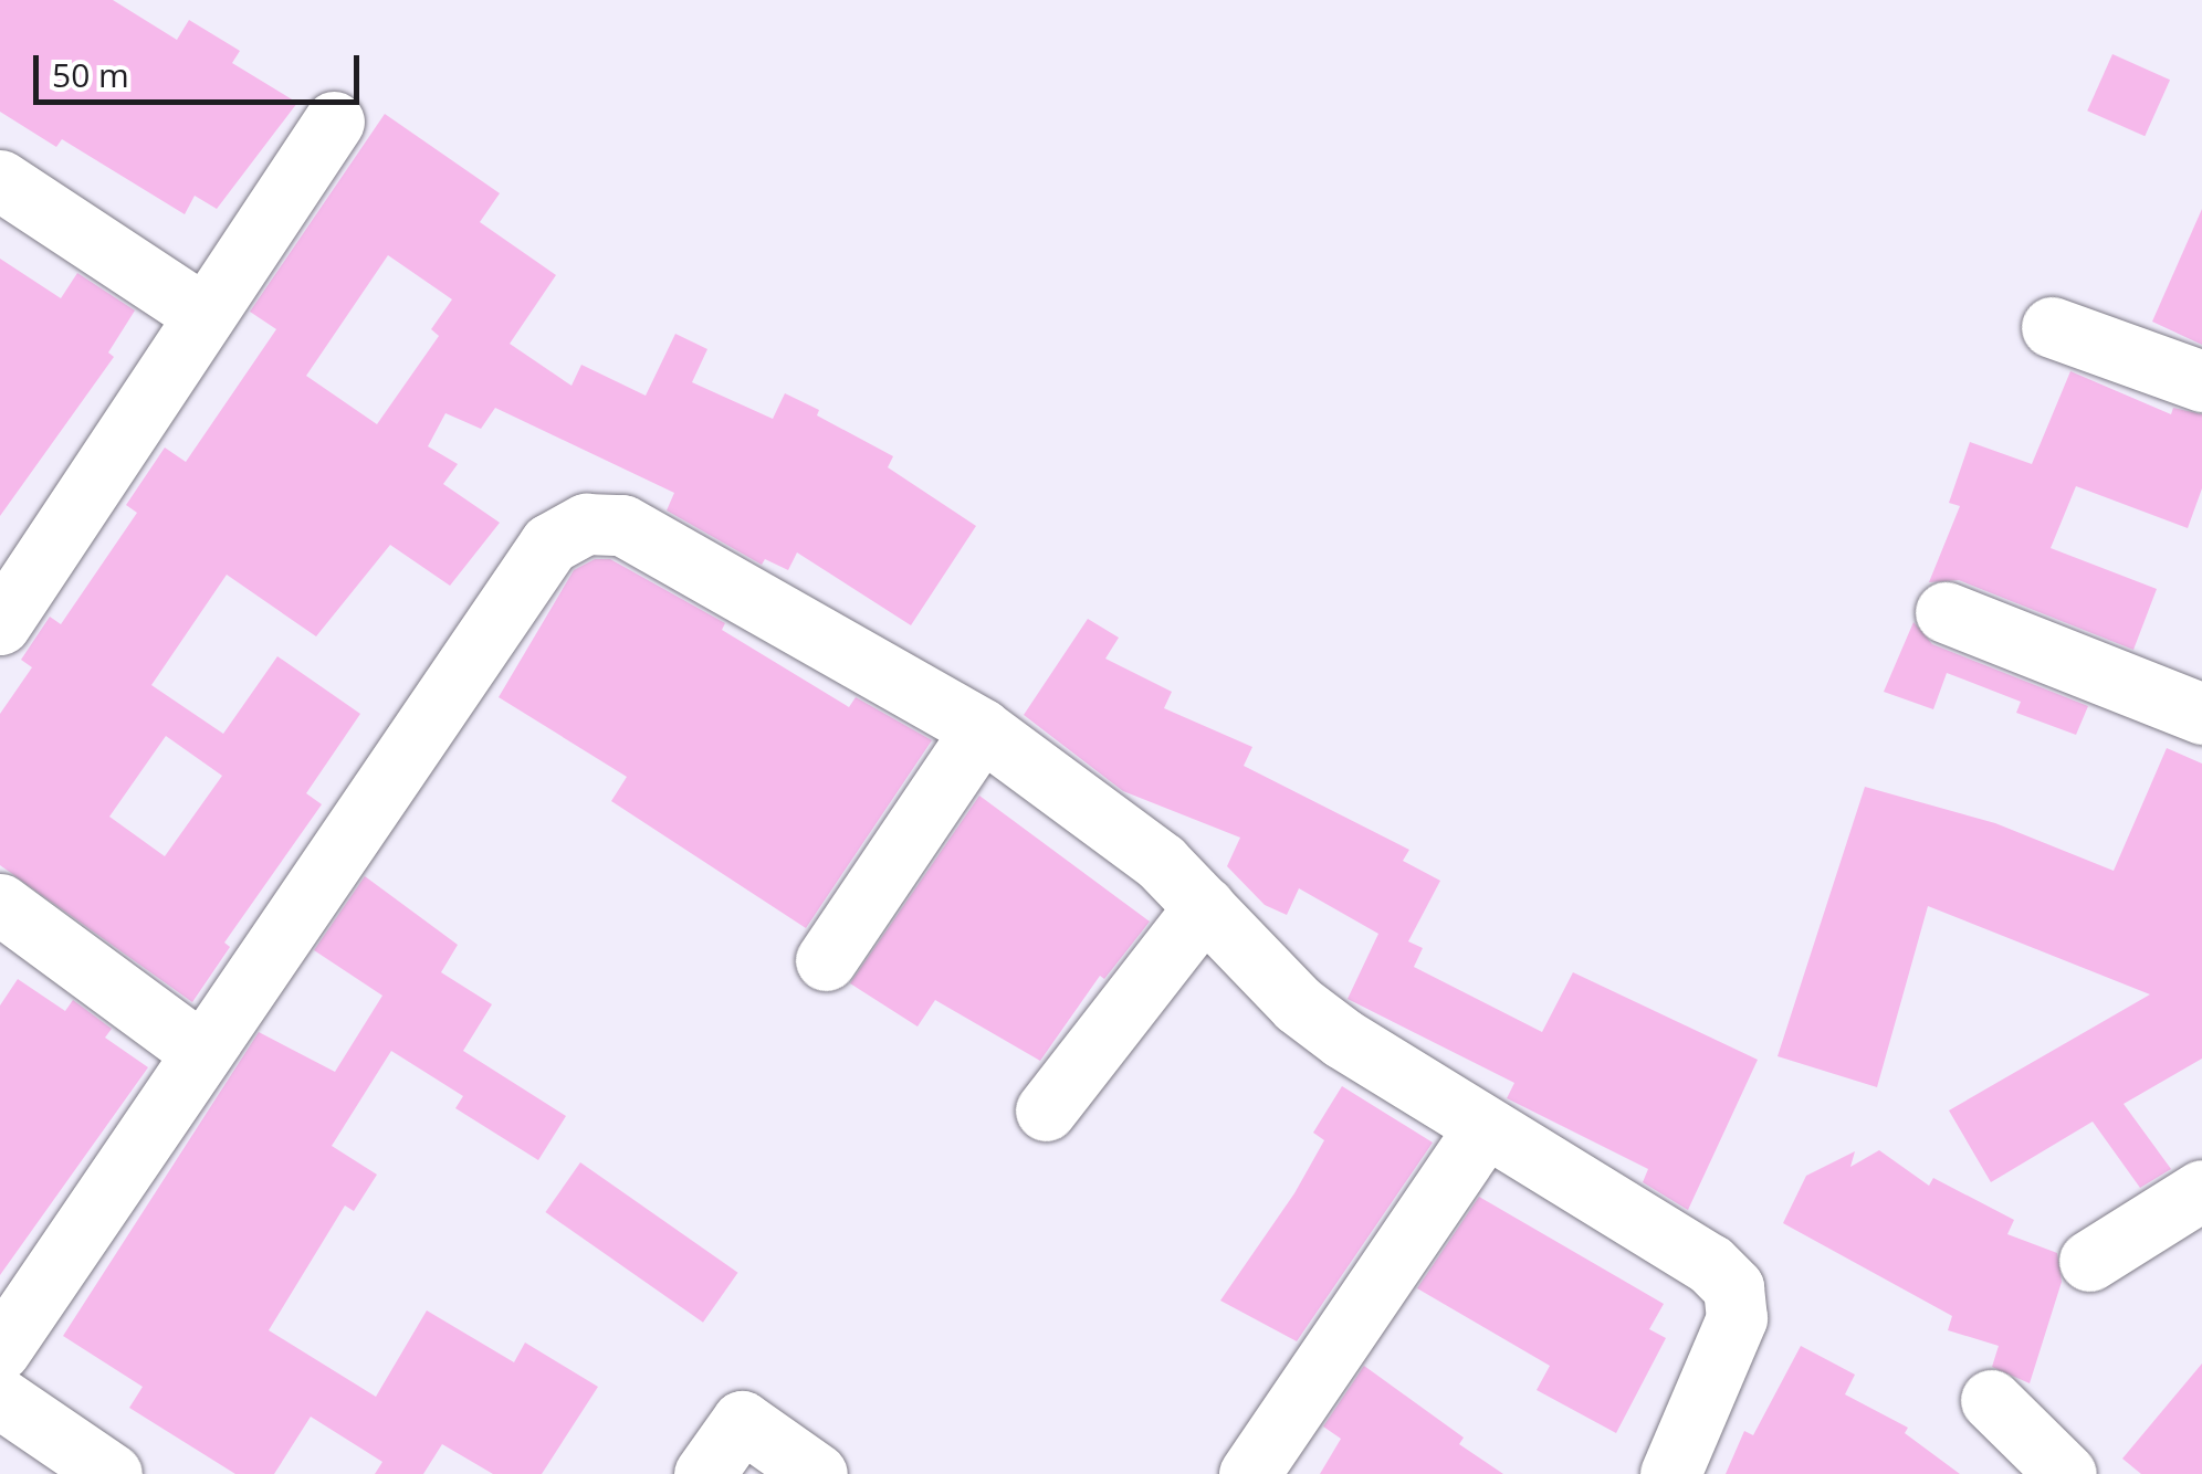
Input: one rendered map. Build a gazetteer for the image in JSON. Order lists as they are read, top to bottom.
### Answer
{
  "scale_bar": "50 m"
}
